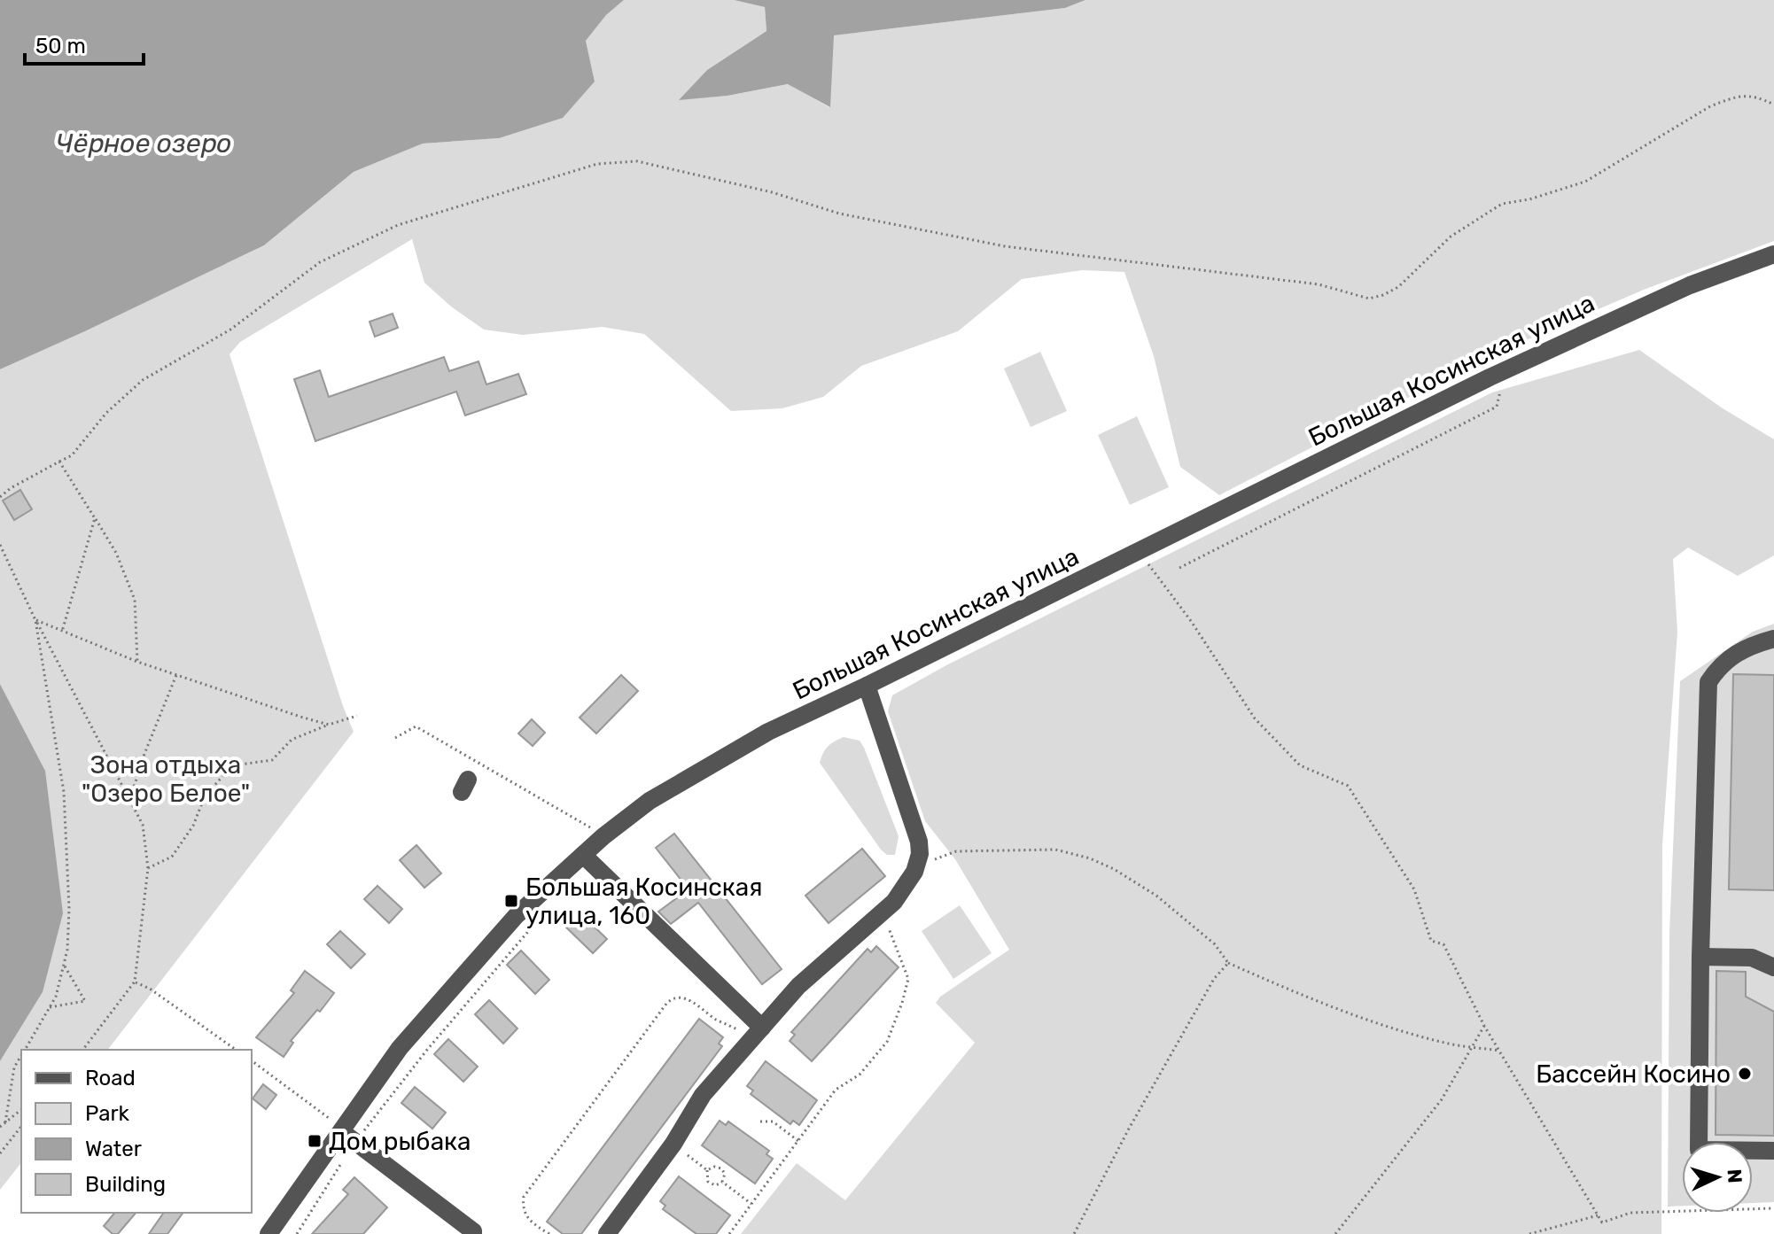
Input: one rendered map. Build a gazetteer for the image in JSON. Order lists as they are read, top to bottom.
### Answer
{
  "streets": {
    "street": ["Большая Косинская улица"]
  },
  "water": ["Чёрное озеро"],
  "parks": ["Зона отдыха \"Озеро Белое\""],
  "places": {
    "transit": ["Большая Косинская улица, 160", "Дом рыбака"],
    "other": ["Бассейн Косино"]
  },
  "legend": [
    "Road",
    "Park",
    "Water",
    "Building"
  ],
  "scale_bar": "50 m",
  "north": "right"
}
